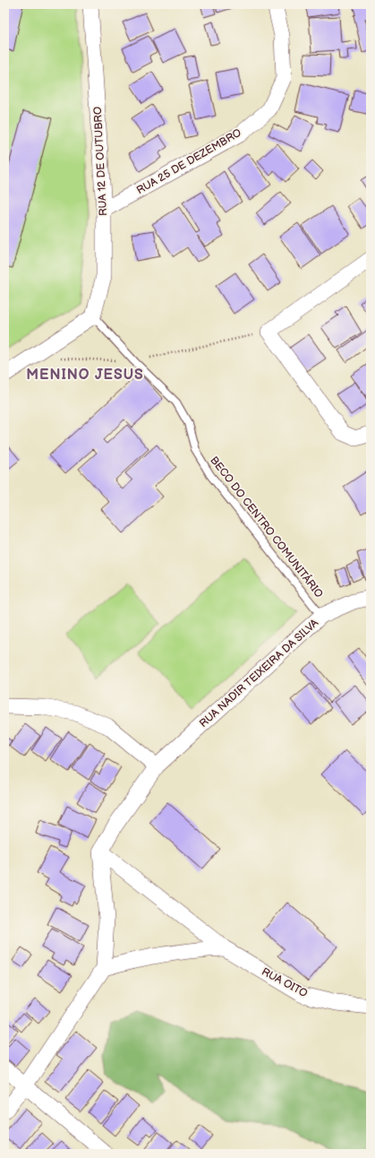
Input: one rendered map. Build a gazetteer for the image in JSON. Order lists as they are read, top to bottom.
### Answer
{
  "streets": {
    "street": [
      "RUA 12 DE OUTUBRO",
      "RUA 25 DE DEZEMBRO",
      "RUA NADIR TEIXEIRA DA SILVA",
      "RUA OITO"
    ],
    "lane": ["BECO DO CENTRO COMUNITÁRIO"]
  },
  "crossings": [
    ["RUA 12 DE OUTUBRO", "RUA 25 DE DEZEMBRO"],
    ["RUA 12 DE OUTUBRO", "BECO DO CENTRO COMUNITÁRIO"],
    ["BECO DO CENTRO COMUNITÁRIO", "RUA NADIR TEIXEIRA DA SILVA"],
    ["RUA NADIR TEIXEIRA DA SILVA", "RUA OITO"]
  ],
  "districts": ["MENINO JESUS"]
}
